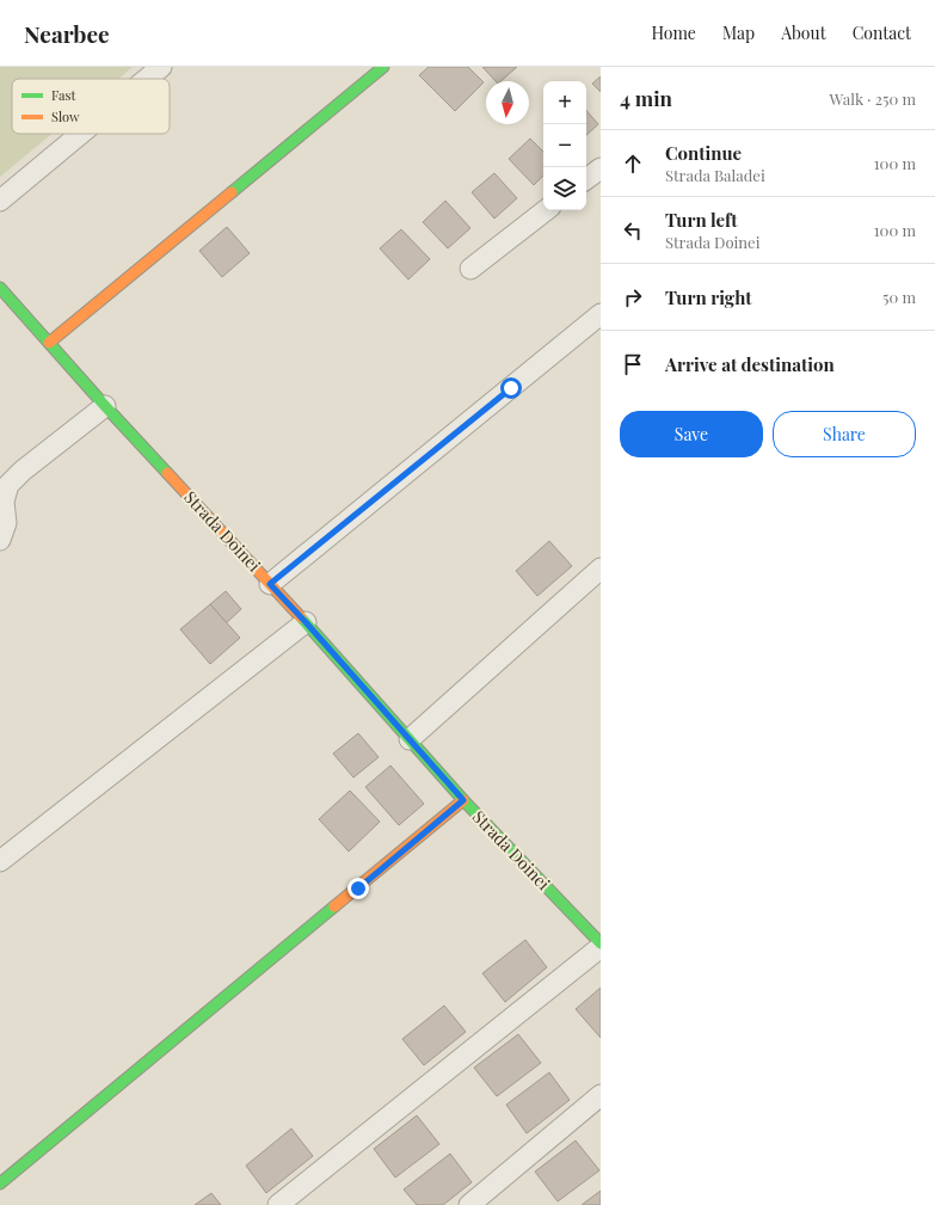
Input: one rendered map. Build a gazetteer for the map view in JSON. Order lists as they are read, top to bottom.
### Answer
{
  "streets": {
    "street": ["Strada Doinei"]
  },
  "legend": ["Fast", "Slow"],
  "north": "bottom",
  "page": {
    "header": "Nearbee",
    "nav": [
      "Home",
      "Map",
      "About",
      "Contact"
    ],
    "heading": ["4 min", "Walk · 250 m"],
    "map_buttons": ["+", "−"],
    "list": [
      ["Continue", "Strada Baladei", "100 m"],
      ["Turn left", "Strada Doinei", "100 m"],
      ["Turn right", "50 m"],
      "Arrive at destination"
    ],
    "buttons": ["Save", "Share"]
  }
}
